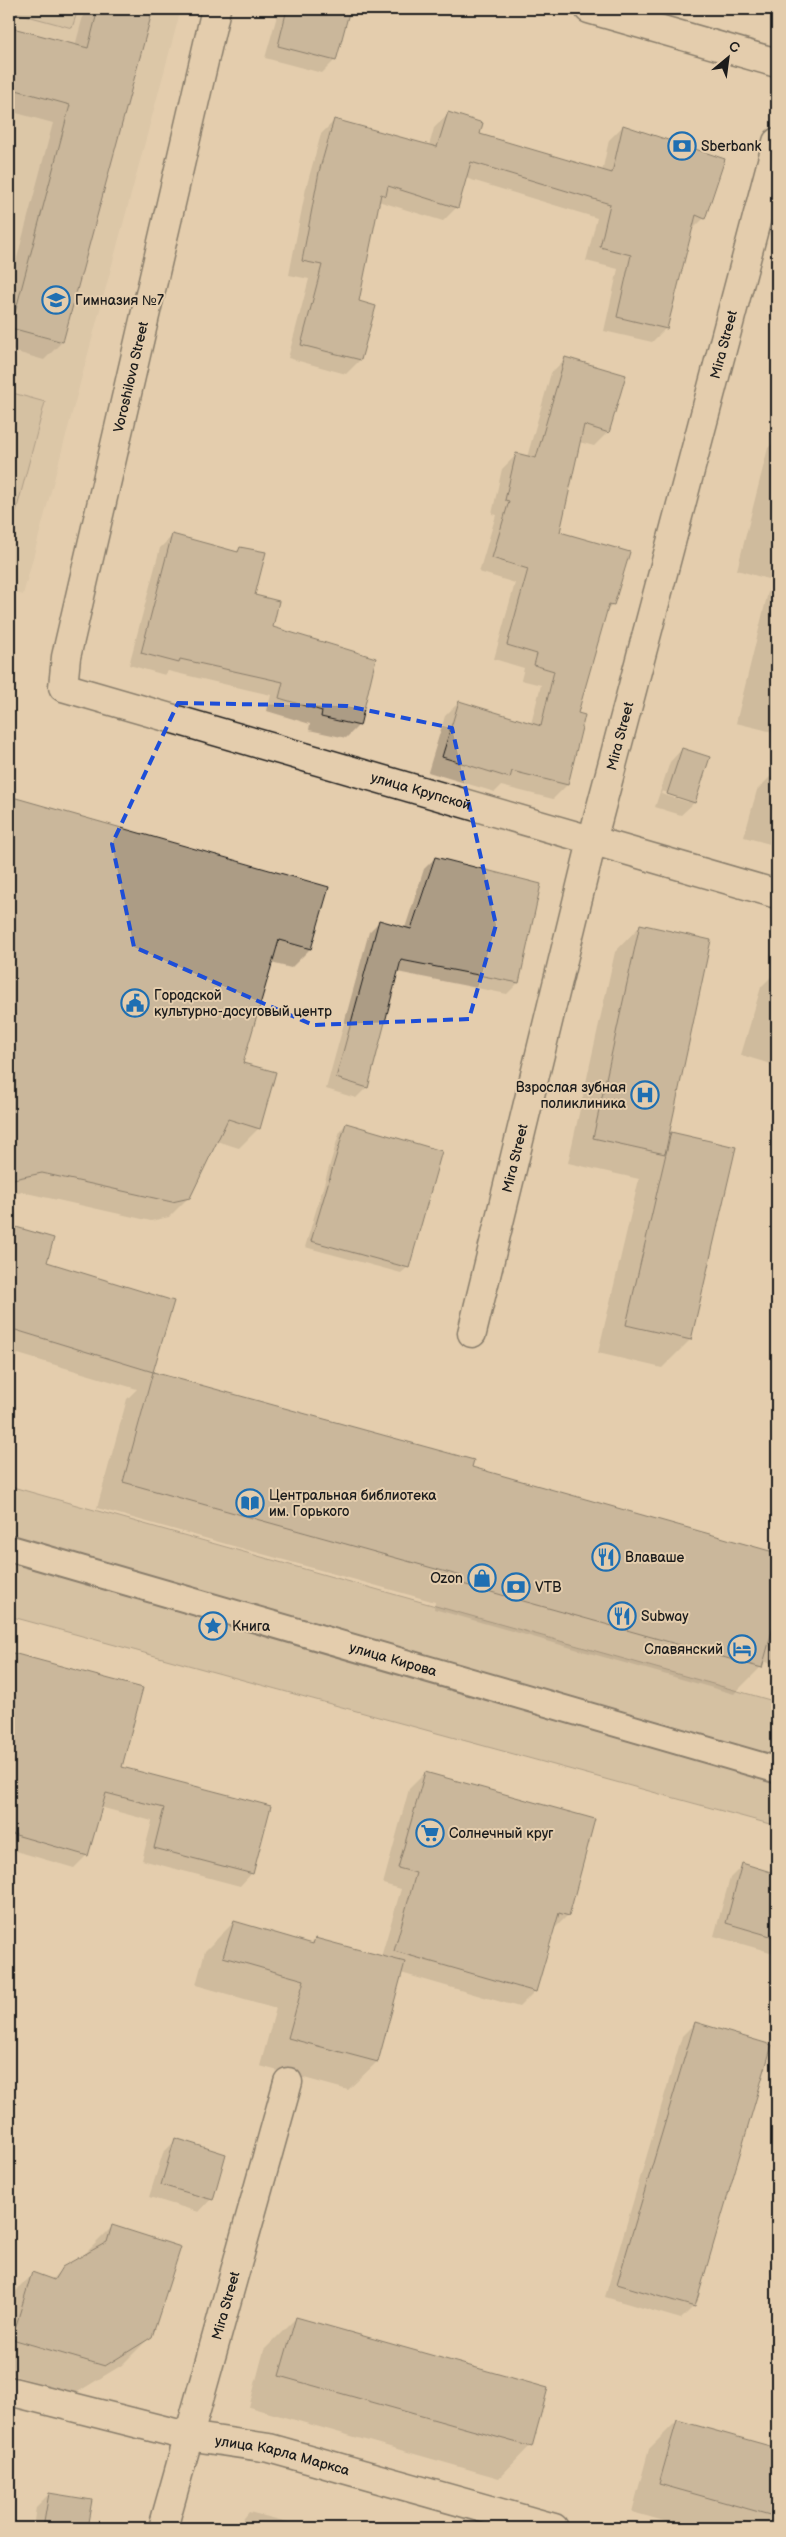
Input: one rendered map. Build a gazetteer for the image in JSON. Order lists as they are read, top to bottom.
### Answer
{
  "streets": {
    "street": [
      "Mira Street",
      "Voroshilova Street",
      "улица Крупской",
      "улица Кирова",
      "улица Карла Маркса"
    ]
  },
  "crossings": [
    ["Mira Street", "улица Крупской"],
    ["Mira Street", "улица Карла Маркса"],
    ["Voroshilova Street", "улица Крупской"]
  ],
  "places": {
    "bank": ["Sberbank", "VTB"],
    "school or university": ["Гимназия №7"],
    "public building": ["Городской культурно-досуговый центр"],
    "hospital": ["Взрослая зубная поликлиника"],
    "library": ["Центральная библиотека им. Горького"],
    "restaurant": ["Влаваше", "Subway"],
    "shop": ["Ozon"],
    "place": ["Книга"],
    "hotel": ["Славянский"],
    "supermarket": ["Солнечный круг"]
  },
  "north": "top right"
}
